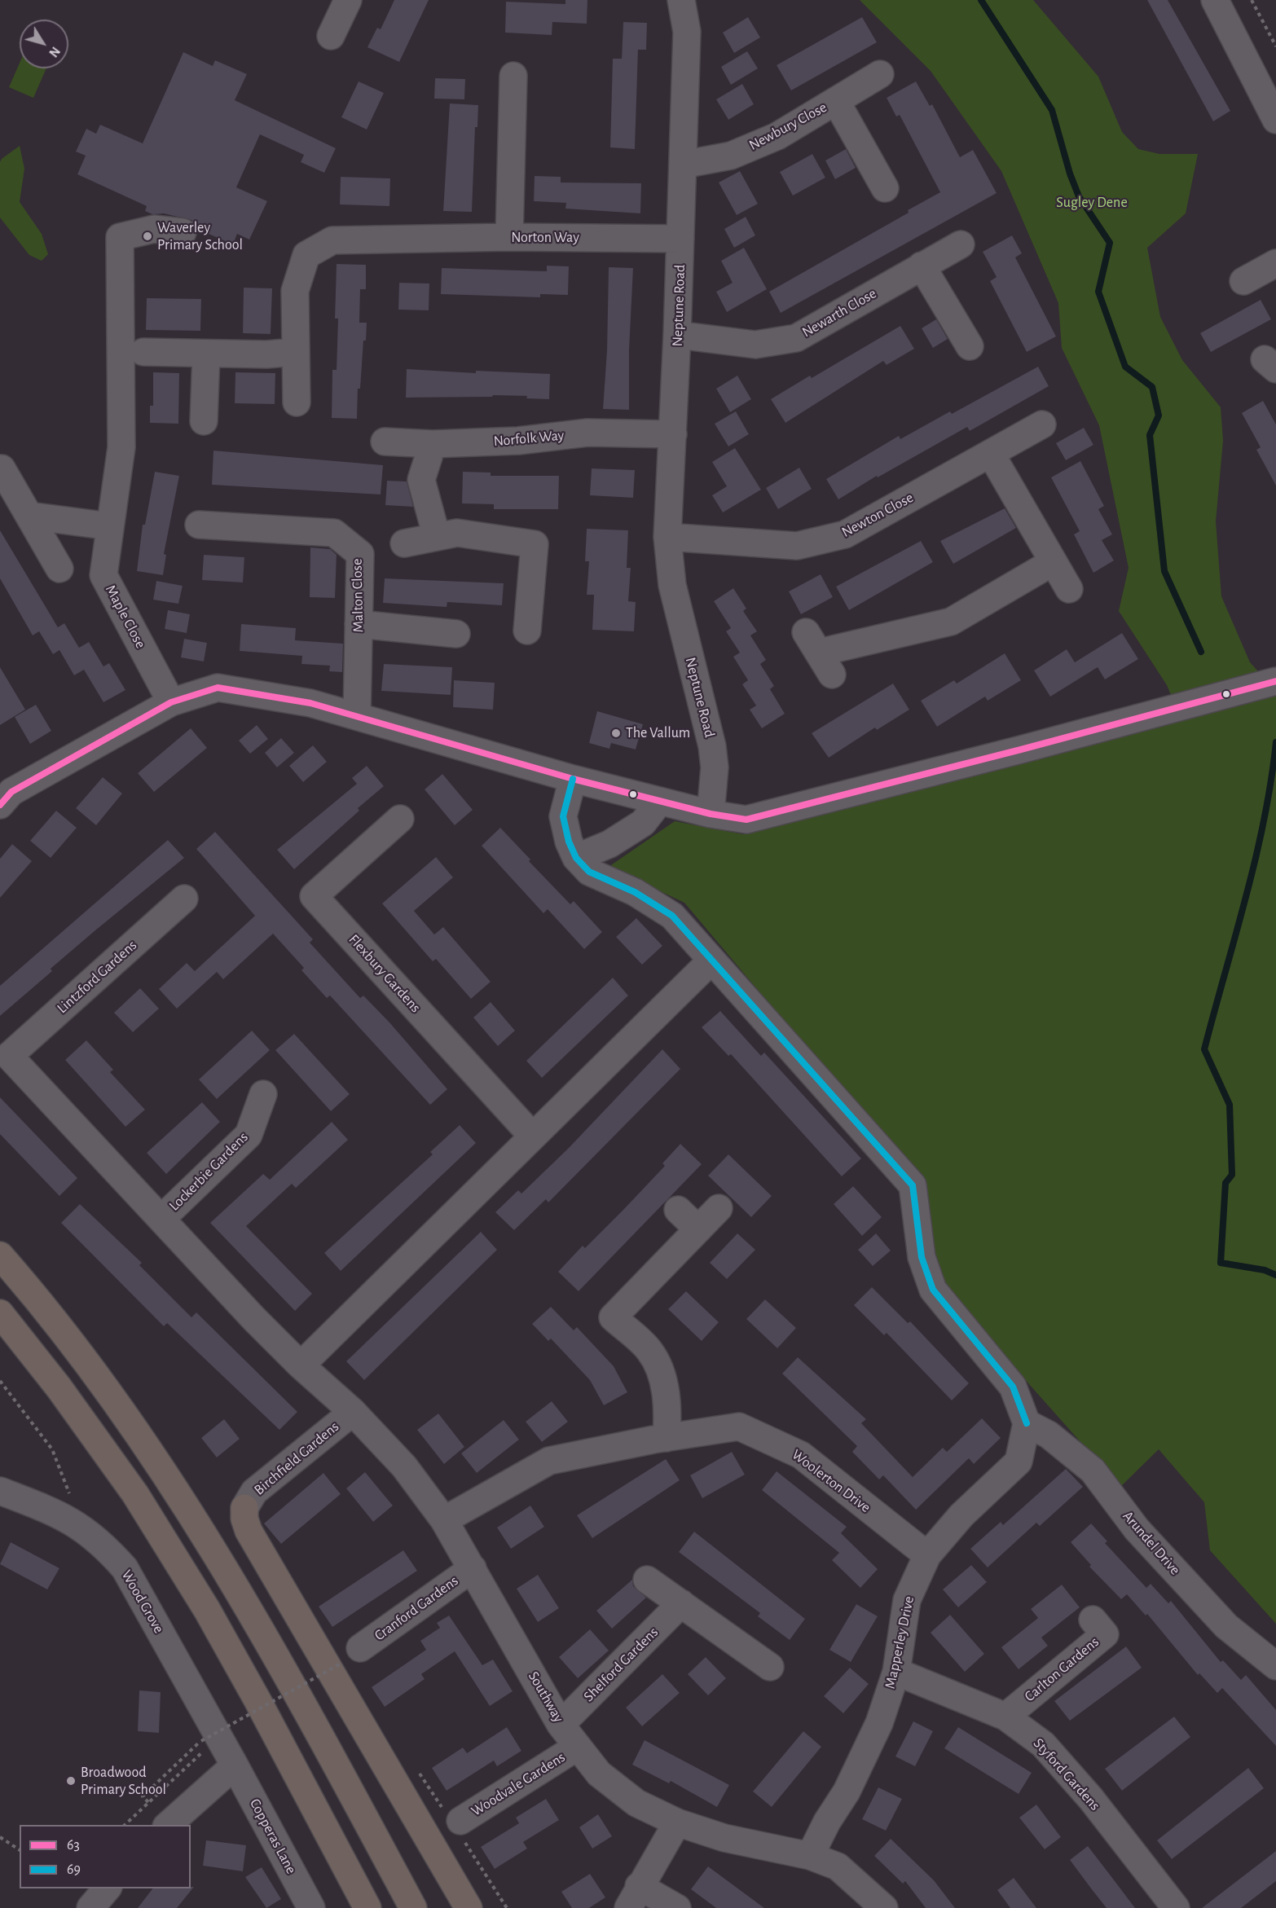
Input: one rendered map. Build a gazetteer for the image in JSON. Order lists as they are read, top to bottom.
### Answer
{
  "streets": {
    "street": [
      "Newbury Close",
      "Norton Way",
      "Neptune Road",
      "Newarth Close",
      "Norfolk Way",
      "Newton Close",
      "Malton Close",
      "Maple Close",
      "Flexbury Gardens",
      "Lintzford Gardens",
      "Lockerbie Gardens",
      "Birchfield Gardens",
      "Woolerton Drive",
      "Arundel Drive",
      "Wood Grove",
      "Cranford Gardens",
      "Mapperley Drive",
      "Shelford Gardens",
      "Carlton Gardens",
      "Southway",
      "Styford Gardens",
      "Woodvale Gardens",
      "Copperas Lane"
    ]
  },
  "crossings": [
    ["Newbury Close", "Neptune Road"],
    ["Norton Way", "Neptune Road"],
    ["Neptune Road", "Newarth Close"],
    ["Neptune Road", "Norfolk Way"],
    ["Neptune Road", "Newton Close"],
    ["Lintzford Gardens", "Southway"],
    ["Lockerbie Gardens", "Southway"],
    ["Birchfield Gardens", "Southway"],
    ["Woolerton Drive", "Mapperley Drive"],
    ["Woolerton Drive", "Southway"],
    ["Arundel Drive", "Mapperley Drive"],
    ["Wood Grove", "Copperas Lane"],
    ["Cranford Gardens", "Southway"],
    ["Mapperley Drive", "Southway"],
    ["Mapperley Drive", "Styford Gardens"],
    ["Shelford Gardens", "Southway"],
    ["Carlton Gardens", "Styford Gardens"],
    ["Southway", "Woodvale Gardens"]
  ],
  "parks": ["Sugley Dene"],
  "places": ["Waverley Primary School", "The Vallum", "Broadwood Primary School"],
  "lines": ["transit line 63", "transit line 69"],
  "legend": ["63", "69"],
  "north": "bottom right"
}
